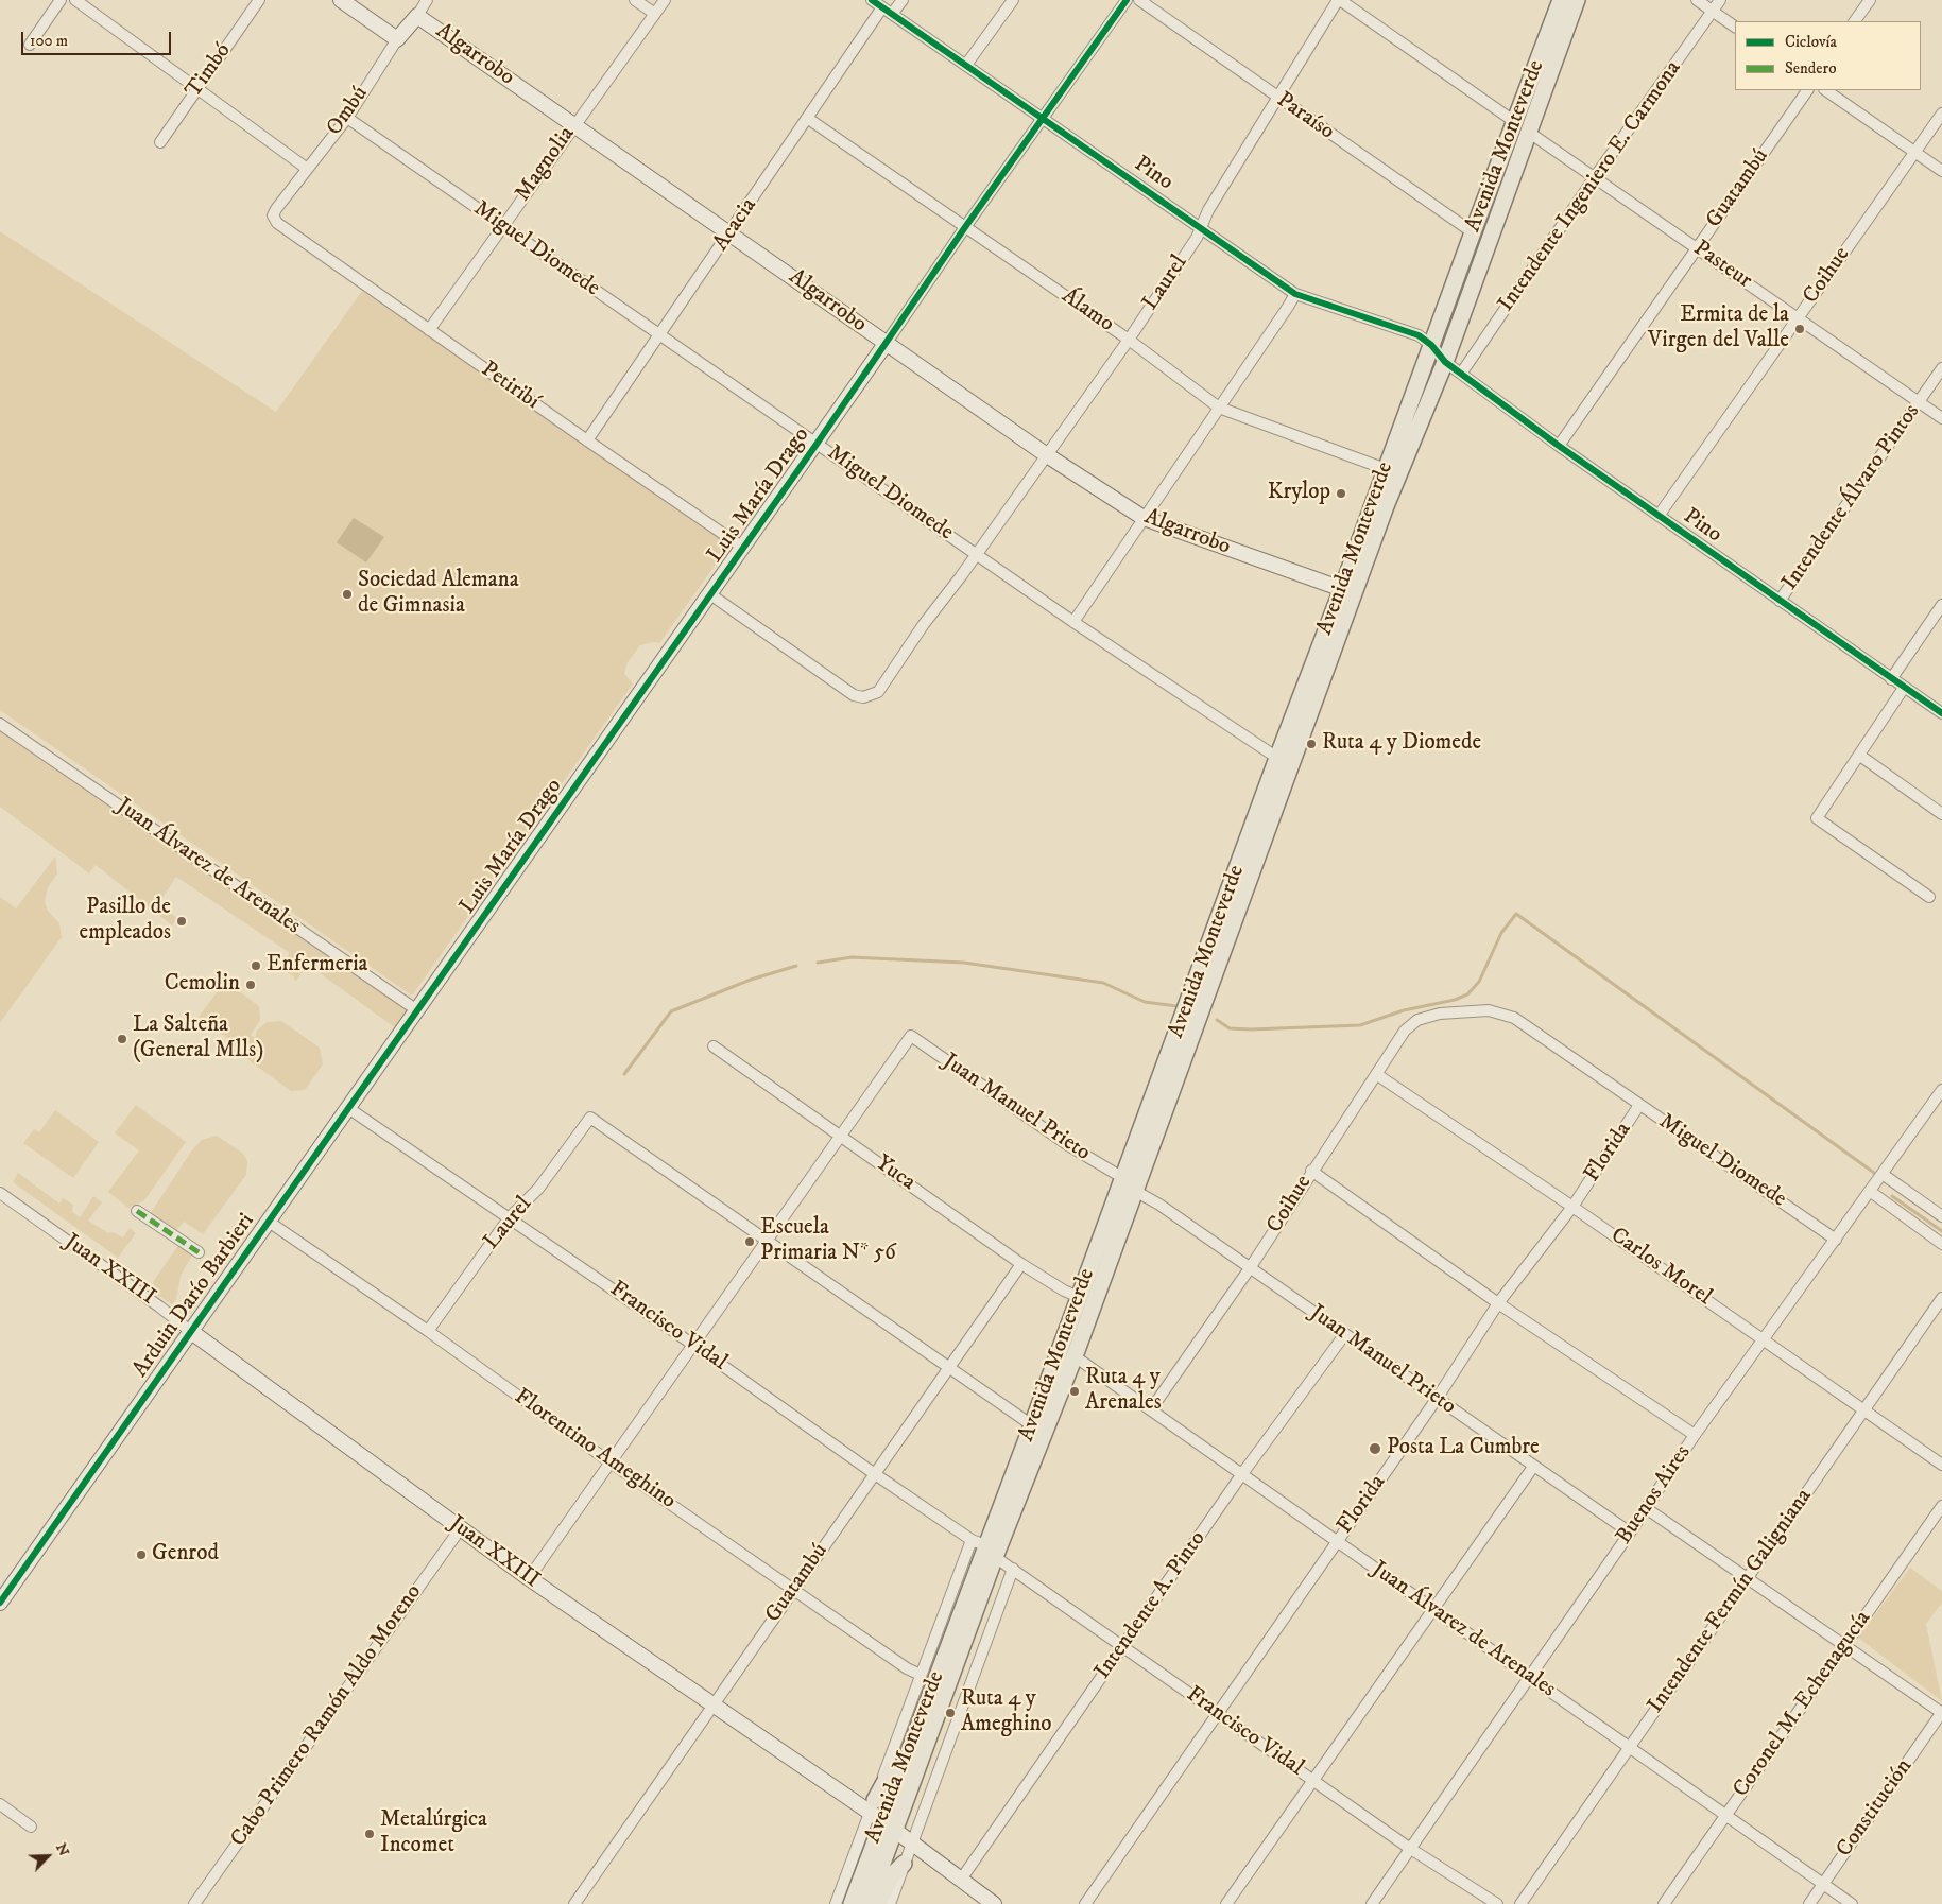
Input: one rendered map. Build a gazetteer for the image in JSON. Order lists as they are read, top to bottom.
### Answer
{
  "streets": {
    "main road": ["Avenida Monteverde"],
    "street": [
      "Algarrobo",
      "Timbó",
      "Ombú",
      "Paraíso",
      "Magnolia",
      "Pino",
      "Intendente Ingeniero E. Carmona",
      "Guatambú",
      "Acacia",
      "Miguel Diomede",
      "Pasteur",
      "Coihue",
      "Laurel",
      "Álamo",
      "Petiribí",
      "Luis María Drago",
      "Intendente Álvaro Pintos",
      "Juan Álvarez de Arenales",
      "Juan Manuel Prieto",
      "Florida",
      "Yuca",
      "Carlos Morel",
      "Juan XXIII",
      "Arduin Darío Barbieri",
      "Francisco Vidal",
      "Florentino Ameghino",
      "Buenos Aires",
      "Intendente Fermín Galigniana",
      "Intendente A. Pinto",
      "Coronel M. Echenagucía",
      "Cabo Primero Ramón Aldo Moreno",
      "Constitución"
    ]
  },
  "crossings": [
    ["Algarrobo", "Ombú"],
    ["Algarrobo", "Avenida Monteverde"],
    ["Algarrobo", "Magnolia"],
    ["Algarrobo", "Acacia"],
    ["Algarrobo", "Laurel"],
    ["Algarrobo", "Luis María Drago"],
    ["Ombú", "Miguel Diomede"],
    ["Ombú", "Petiribí"],
    ["Paraíso", "Avenida Monteverde"],
    ["Paraíso", "Laurel"],
    ["Avenida Monteverde", "Pino"],
    ["Avenida Monteverde", "Miguel Diomede"],
    ["Avenida Monteverde", "Pasteur"],
    ["Avenida Monteverde", "Álamo"],
    ["Avenida Monteverde", "Juan Álvarez de Arenales"],
    ["Avenida Monteverde", "Juan Manuel Prieto"],
    ["Avenida Monteverde", "Yuca"],
    ["Avenida Monteverde", "Juan XXIII"],
    ["Avenida Monteverde", "Francisco Vidal"],
    ["Magnolia", "Miguel Diomede"],
    ["Magnolia", "Petiribí"],
    ["Pino", "Intendente Ingeniero E. Carmona"],
    ["Pino", "Guatambú"],
    ["Pino", "Acacia"],
    ["Pino", "Coihue"],
    ["Pino", "Laurel"],
    ["Pino", "Luis María Drago"],
    ["Pino", "Intendente Álvaro Pintos"],
    ["Intendente Ingeniero E. Carmona", "Pasteur"],
    ["Guatambú", "Pasteur"],
    ["Guatambú", "Yuca"],
    ["Guatambú", "Juan XXIII"],
    ["Guatambú", "Francisco Vidal"],
    ["Guatambú", "Florentino Ameghino"],
    ["Acacia", "Miguel Diomede"],
    ["Acacia", "Álamo"],
    ["Acacia", "Petiribí"],
    ["Miguel Diomede", "Coihue"],
    ["Miguel Diomede", "Laurel"],
    ["Miguel Diomede", "Luis María Drago"],
    ["Miguel Diomede", "Florida"],
    ["Miguel Diomede", "Buenos Aires"],
    ["Pasteur", "Coihue"],
    ["Pasteur", "Laurel"],
    ["Pasteur", "Intendente Álvaro Pintos"],
    ["Coihue", "Juan Álvarez de Arenales"],
    ["Coihue", "Juan Manuel Prieto"],
    ["Coihue", "Carlos Morel"],
    ["Laurel", "Álamo"],
    ["Laurel", "Luis María Drago"],
    ["Laurel", "Francisco Vidal"],
    ["Laurel", "Florentino Ameghino"],
    ["Álamo", "Luis María Drago"],
    ["Petiribí", "Luis María Drago"],
    ["Luis María Drago", "Juan Álvarez de Arenales"],
    ["Luis María Drago", "Arduin Darío Barbieri"],
    ["Juan Álvarez de Arenales", "Florida"],
    ["Juan Álvarez de Arenales", "Arduin Darío Barbieri"],
    ["Juan Álvarez de Arenales", "Buenos Aires"],
    ["Juan Álvarez de Arenales", "Intendente Fermín Galigniana"],
    ["Juan Álvarez de Arenales", "Intendente A. Pinto"],
    ["Juan Álvarez de Arenales", "Coronel M. Echenagucía"],
    ["Juan Álvarez de Arenales", "Constitución"],
    ["Juan Manuel Prieto", "Florida"],
    ["Juan Manuel Prieto", "Yuca"],
    ["Juan Manuel Prieto", "Buenos Aires"],
    ["Juan Manuel Prieto", "Intendente A. Pinto"],
    ["Florida", "Carlos Morel"],
    ["Florida", "Francisco Vidal"],
    ["Carlos Morel", "Buenos Aires"],
    ["Carlos Morel", "Intendente Fermín Galigniana"],
    ["Juan XXIII", "Arduin Darío Barbieri"],
    ["Juan XXIII", "Intendente A. Pinto"],
    ["Juan XXIII", "Cabo Primero Ramón Aldo Moreno"],
    ["Arduin Darío Barbieri", "Francisco Vidal"],
    ["Arduin Darío Barbieri", "Florentino Ameghino"],
    ["Francisco Vidal", "Buenos Aires"],
    ["Francisco Vidal", "Intendente A. Pinto"]
  ],
  "places": [
    "Ermita de la Virgen del Valle",
    "Krylop",
    "Sociedad Alemana de Gimnasia",
    "Ruta 4 y Diomede",
    "Pasillo de empleados",
    "Enfermeria",
    "Cemolin",
    "La Salteña (General Mlls)",
    "Escuela Primaria N* 56",
    "Ruta 4 y Arenales",
    "Posta La Cumbre",
    "Genrod",
    "Ruta 4 y Ameghino",
    "Metalúrgica Incomet"
  ],
  "legend": ["Ciclovía", "Sendero"],
  "scale_bar": "100 m",
  "north": "top right"
}
